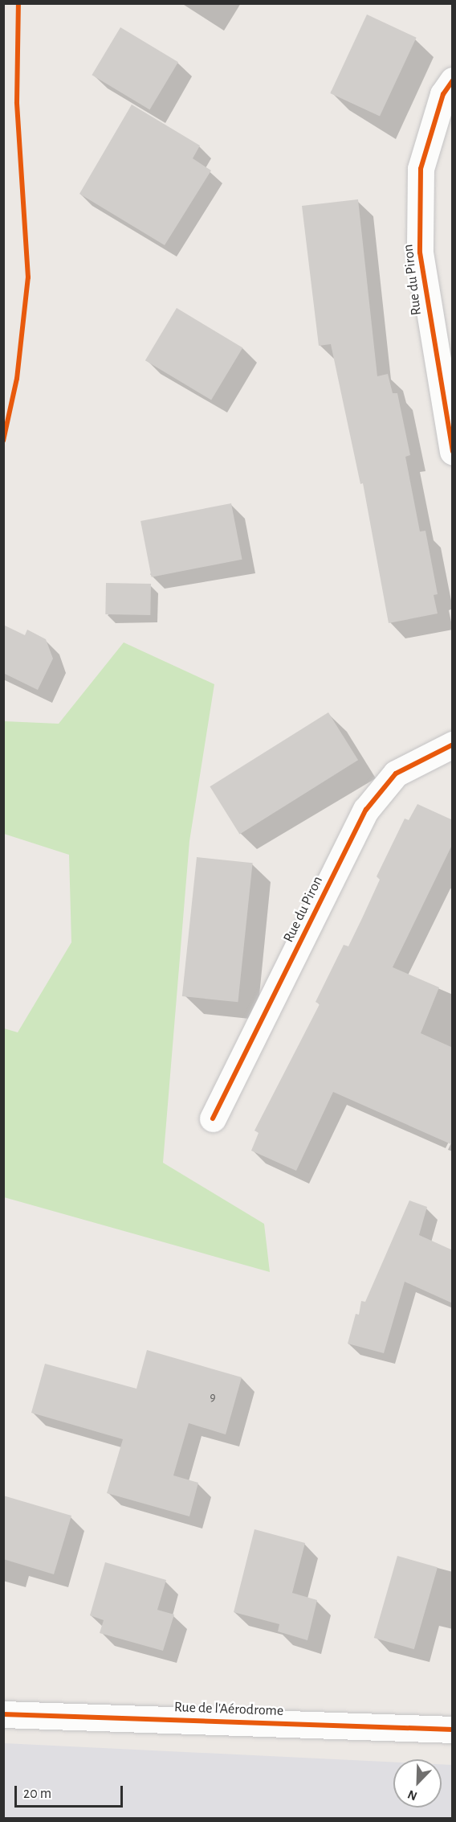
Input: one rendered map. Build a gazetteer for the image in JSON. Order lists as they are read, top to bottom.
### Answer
{
  "streets": {
    "street": ["Rue du Piron", "Rue de l'Aérodrome"]
  },
  "house_numbers": ["9"],
  "scale_bar": "20 m",
  "north": "bottom left"
}
